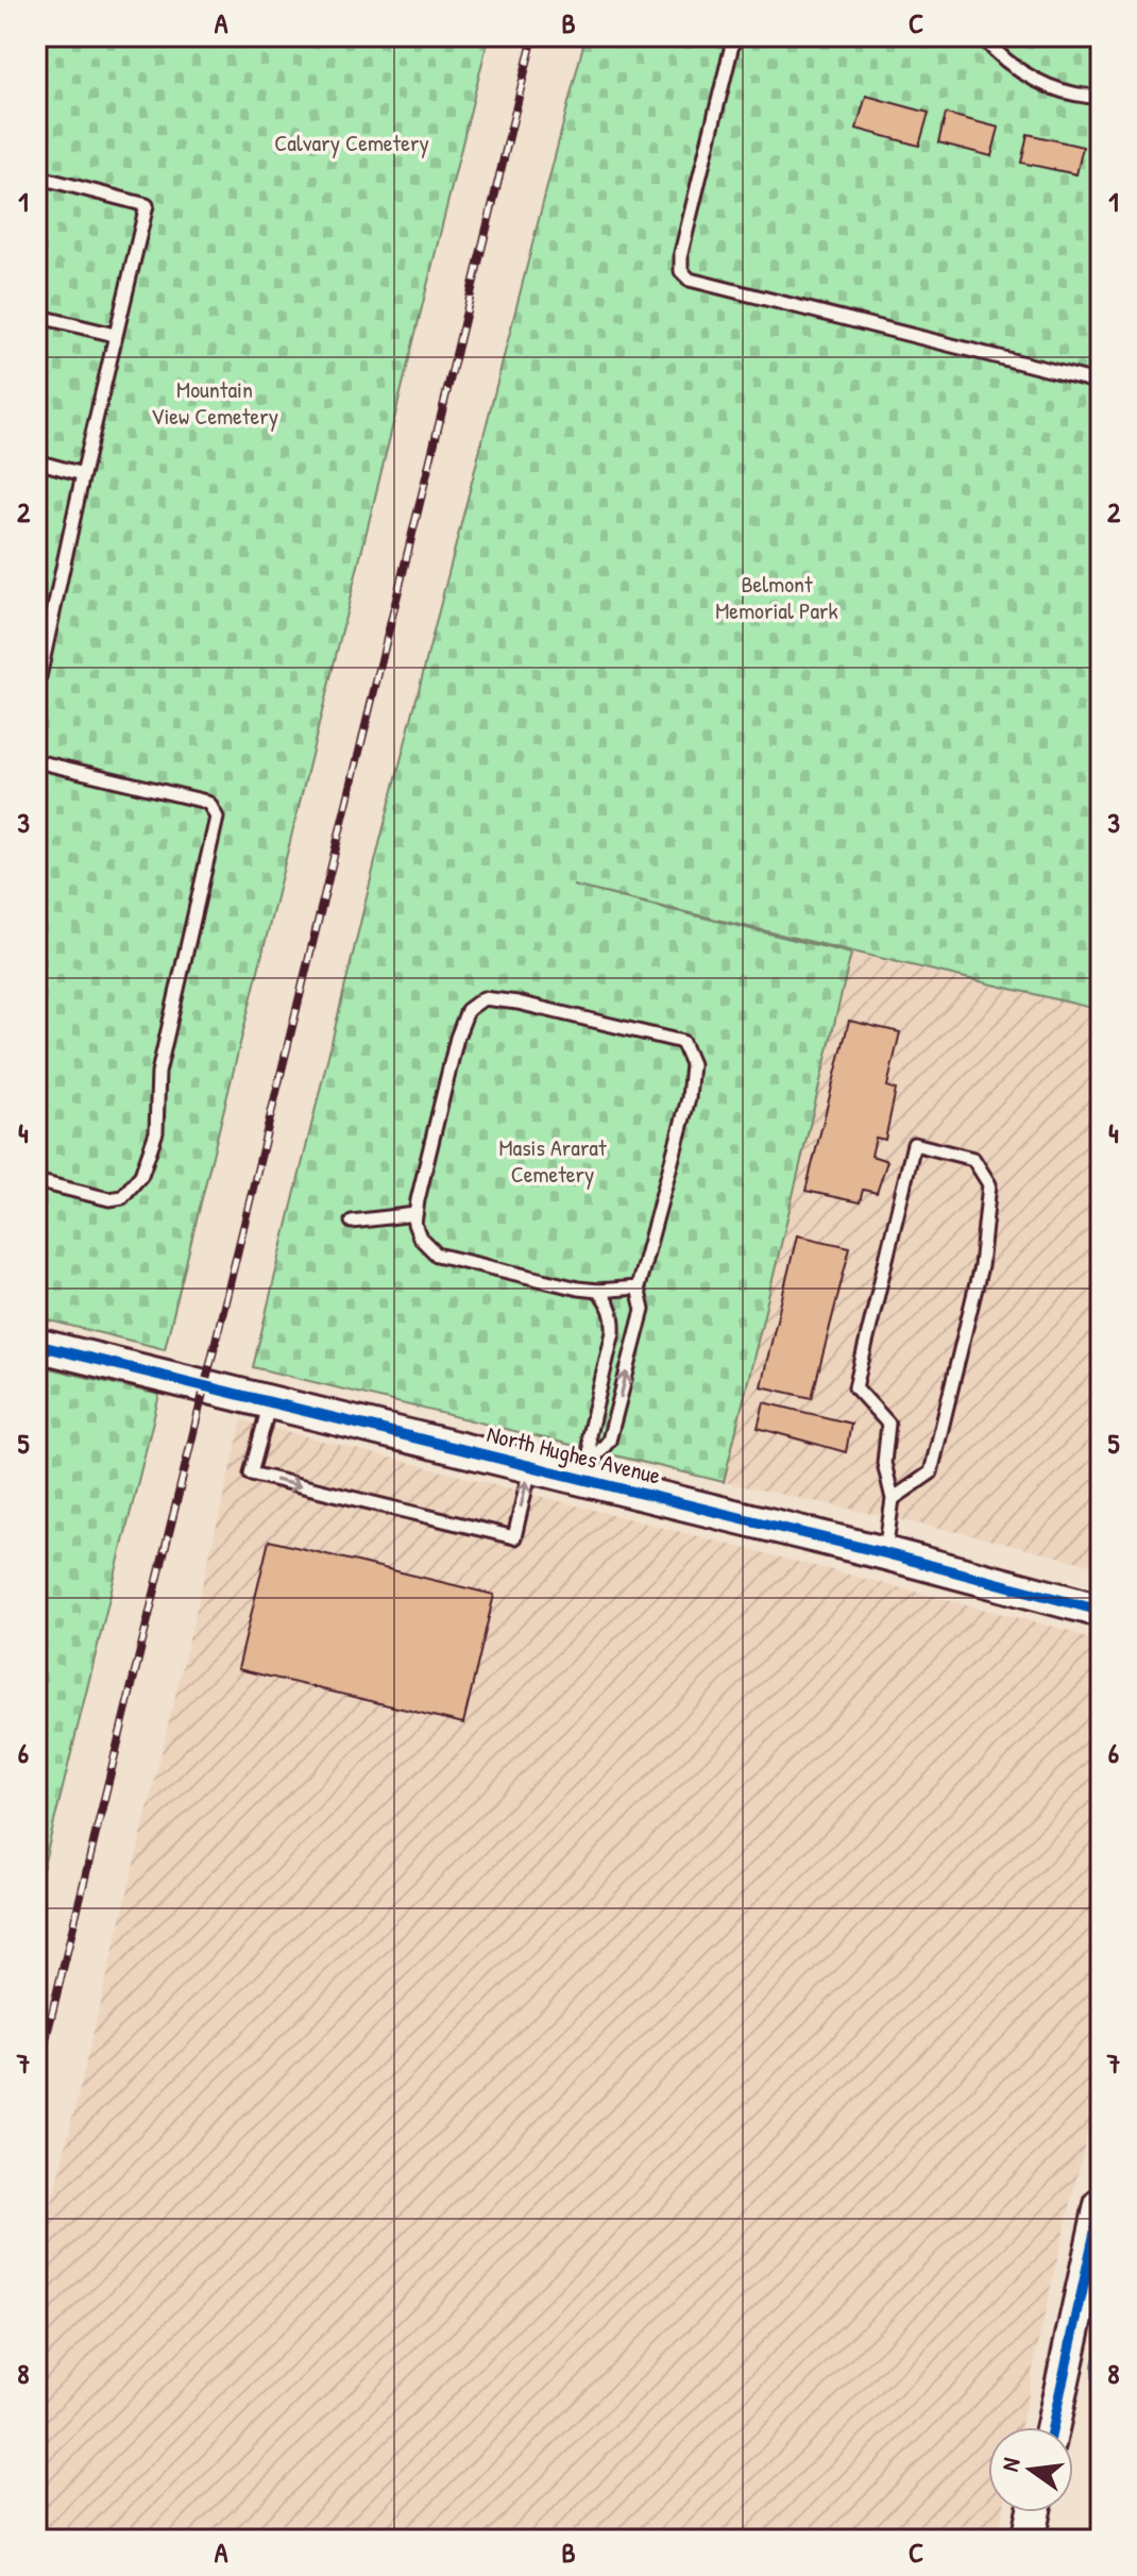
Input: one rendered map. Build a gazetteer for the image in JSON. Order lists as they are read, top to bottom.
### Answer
{
  "streets": {
    "street": ["North Hughes Avenue"]
  },
  "parks": [
    "Calvary Cemetery",
    "Mountain View Cemetery",
    "Belmont Memorial Park",
    "Masis Ararat Cemetery"
  ],
  "north": "left",
  "grid": {
    "columns": ["A", "B", "C"],
    "rows": [
      "1",
      "2",
      "3",
      "4",
      "5",
      "6",
      "7",
      "8"
    ]
  }
}
